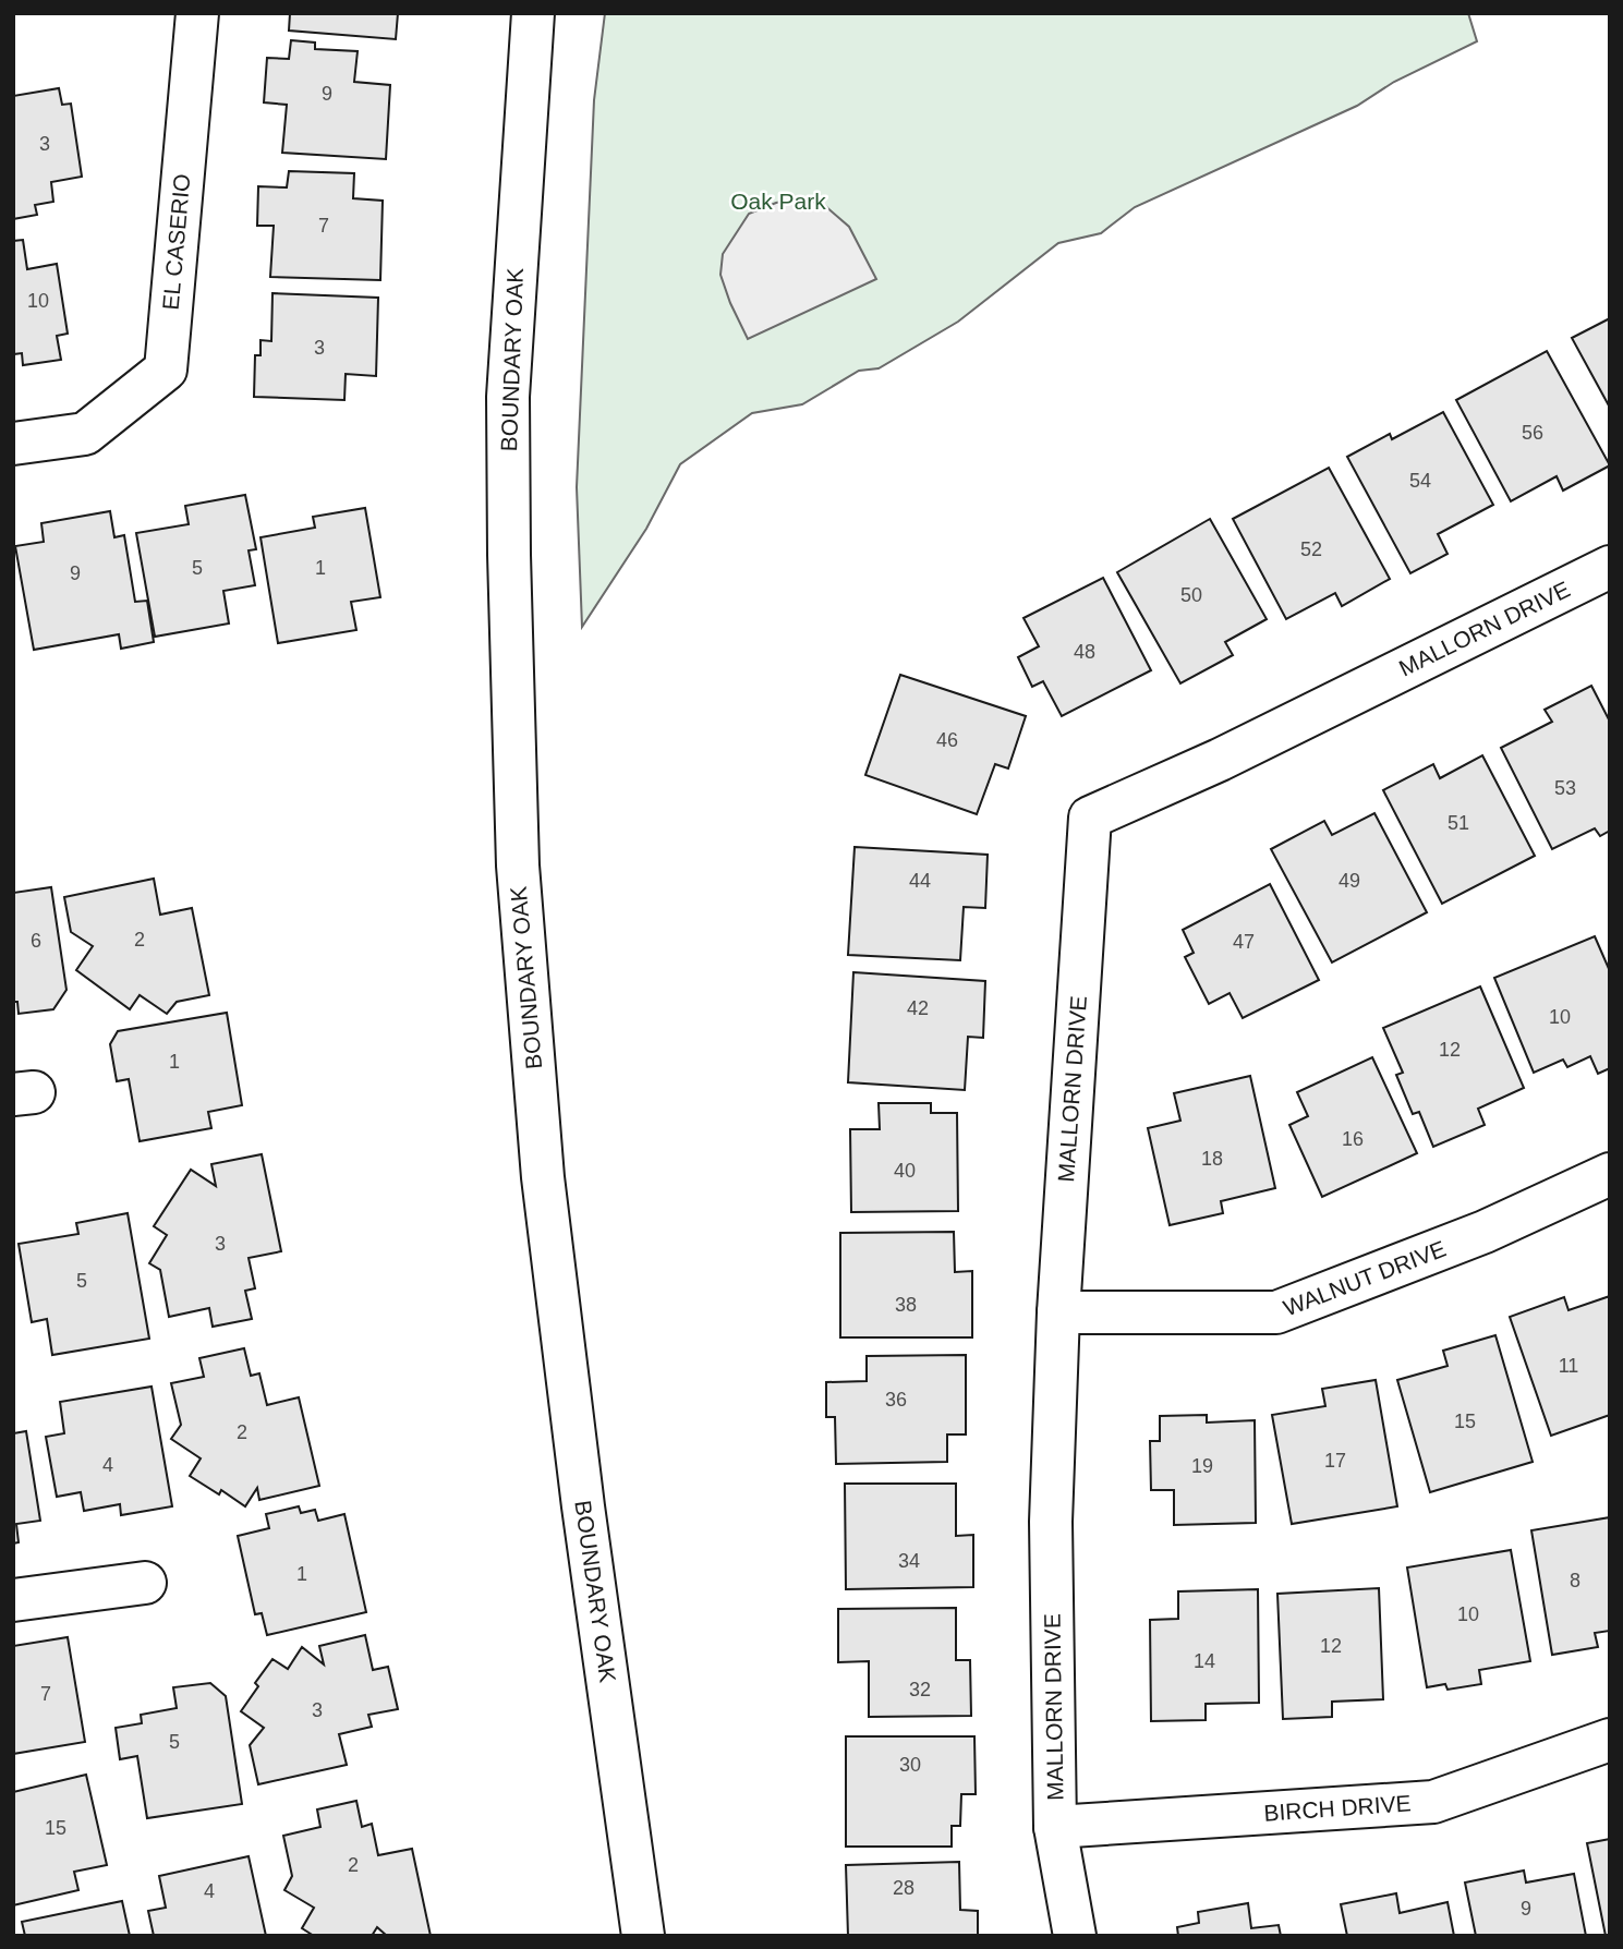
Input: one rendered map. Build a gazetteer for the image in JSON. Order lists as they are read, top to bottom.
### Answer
{
  "streets": {
    "street": [
      "EL CASERIO",
      "BOUNDARY OAK",
      "MALLORN DRIVE",
      "WALNUT DRIVE",
      "BIRCH DRIVE"
    ]
  },
  "crossings": [
    ["MALLORN DRIVE", "WALNUT DRIVE"],
    ["MALLORN DRIVE", "BIRCH DRIVE"]
  ],
  "parks": ["Oak Park"],
  "house_numbers": [
    "9",
    "3",
    "7",
    "10",
    "3",
    "56",
    "54",
    "52",
    "5",
    "1",
    "9",
    "50",
    "48",
    "46",
    "53",
    "51",
    "44",
    "49",
    "2",
    "6",
    "47",
    "42",
    "10",
    "12",
    "1",
    "16",
    "18",
    "40",
    "3",
    "5",
    "38",
    "11",
    "36",
    "15",
    "2",
    "17",
    "4",
    "19",
    "34",
    "1",
    "8",
    "10",
    "12",
    "14",
    "32",
    "7",
    "3",
    "5",
    "30",
    "15",
    "2",
    "28",
    "4",
    "9"
  ]
}
